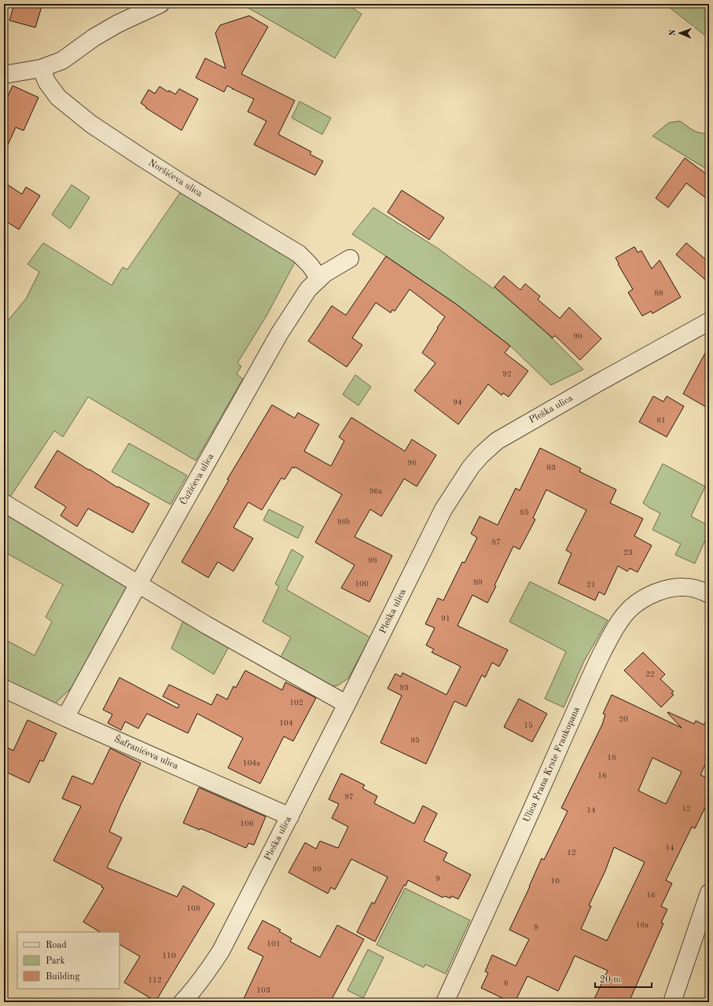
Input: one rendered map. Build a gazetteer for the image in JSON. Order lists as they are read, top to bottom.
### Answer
{
  "streets": {
    "street": [
      "Noršićeva ulica",
      "Pleška ulica",
      "Čužićeva ulica",
      "Šafranićeva ulica",
      "Ulica Frana Krste Frankopana"
    ]
  },
  "crossings": [
    ["Noršićeva ulica", "Čužićeva ulica"],
    ["Pleška ulica", "Šafranićeva ulica"],
    ["Čužićeva ulica", "Šafranićeva ulica"]
  ],
  "house_numbers": [
    "88",
    "90",
    "92",
    "94",
    "81",
    "96",
    "83",
    "96a",
    "85",
    "98b",
    "87",
    "23",
    "98",
    "89",
    "100",
    "21",
    "91",
    "22",
    "93",
    "102",
    "20",
    "104",
    "15",
    "95",
    "18",
    "104a",
    "16",
    "97",
    "12",
    "14",
    "106",
    "14",
    "12",
    "99",
    "9",
    "10",
    "16",
    "108",
    "16a",
    "8",
    "101",
    "110",
    "112",
    "6",
    "103"
  ],
  "legend": ["Road", "Park", "Building"],
  "scale_bar": "20 m",
  "north": "left"
}
